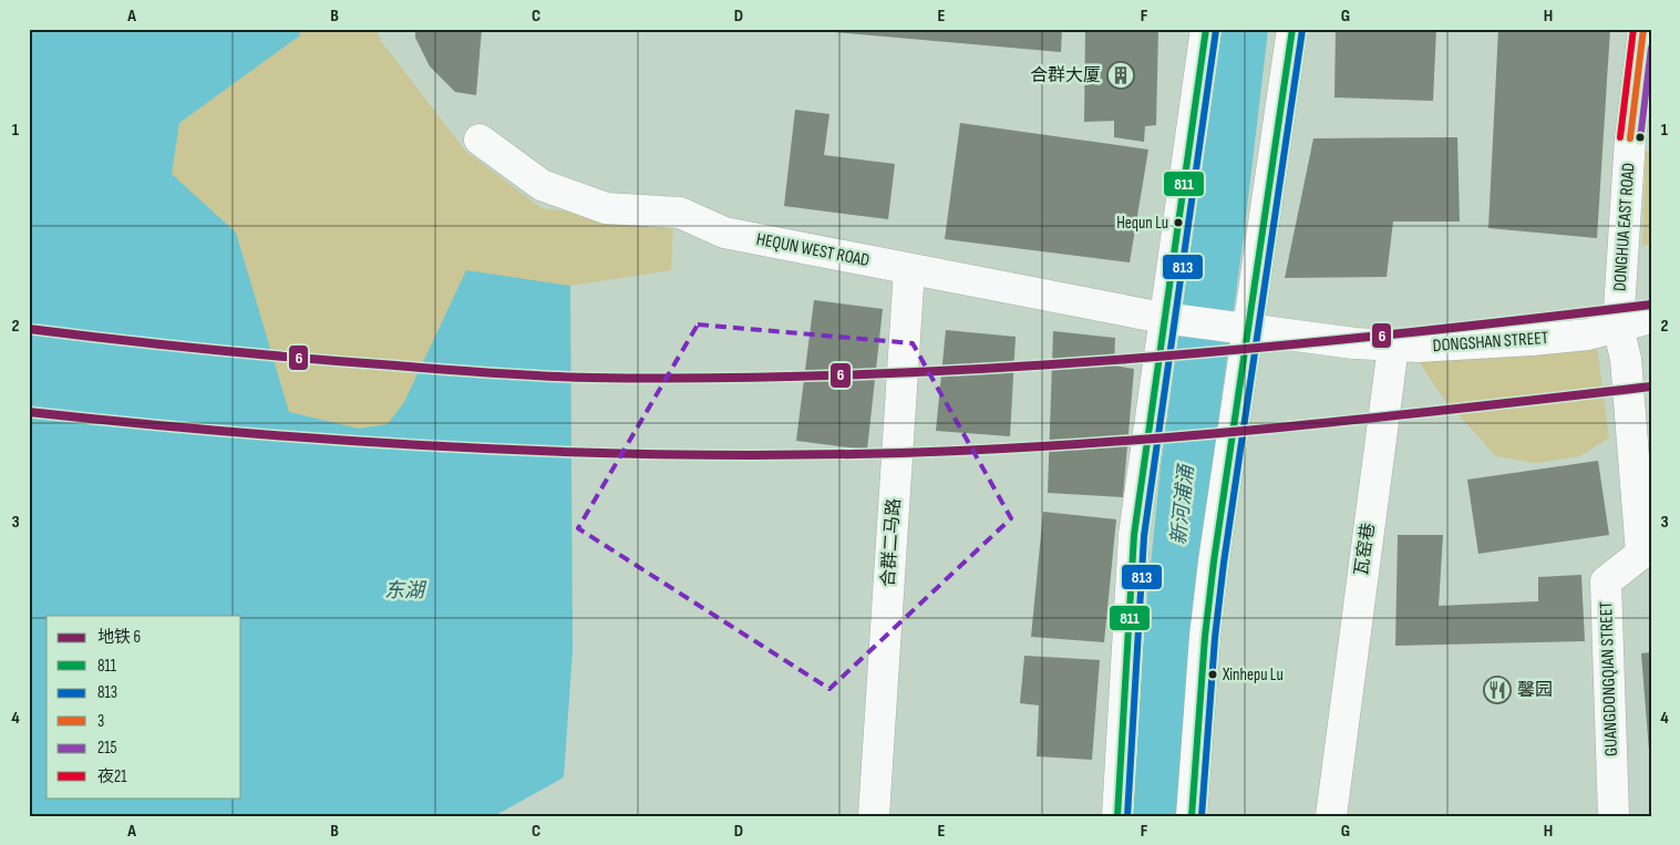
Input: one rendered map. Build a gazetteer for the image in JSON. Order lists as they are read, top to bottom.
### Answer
{
  "streets": {
    "street": [
      "DONGHUA EAST ROAD",
      "HEQUN WEST ROAD",
      "DONGSHAN STREET",
      "合群二马路",
      "瓦窑巷",
      "GUANGDONGQIAN STREET"
    ]
  },
  "crossings": [
    ["DONGHUA EAST ROAD", "DONGSHAN STREET"],
    ["DONGHUA EAST ROAD", "GUANGDONGQIAN STREET"],
    ["HEQUN WEST ROAD", "DONGSHAN STREET"],
    ["HEQUN WEST ROAD", "合群二马路"],
    ["DONGSHAN STREET", "瓦窑巷"],
    ["DONGSHAN STREET", "GUANGDONGQIAN STREET"]
  ],
  "water": ["新河浦涌", "东湖"],
  "places": {
    "building": ["合群大厦"],
    "other": ["Hequn Lu", "Xinhepu Lu"],
    "restaurant": ["馨园"]
  },
  "lines": [
    "transit line 811",
    "transit line 3",
    "transit line 夜21",
    "transit line 813",
    "transit line 215",
    "metro line 6"
  ],
  "legend": [
    "地铁 6",
    "811",
    "813",
    "3",
    "215",
    "夜21"
  ],
  "grid": {
    "columns": [
      "A",
      "B",
      "C",
      "D",
      "E",
      "F",
      "G",
      "H"
    ],
    "rows": [
      "1",
      "2",
      "3",
      "4"
    ]
  }
}
